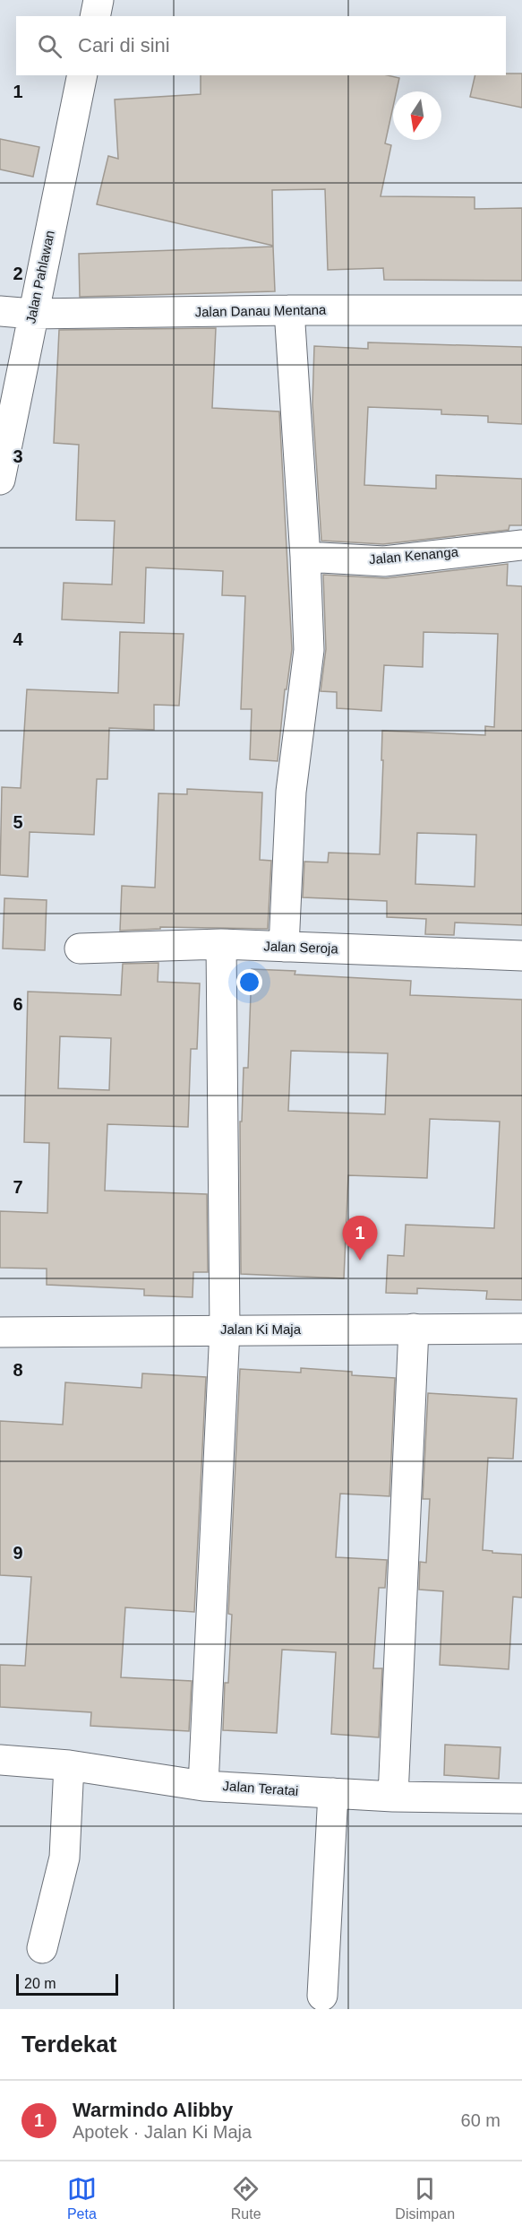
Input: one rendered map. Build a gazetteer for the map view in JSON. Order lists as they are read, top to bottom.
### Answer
{
  "streets": {
    "street": [
      "Jalan Pahlawan",
      "Jalan Danau Mentana",
      "Jalan Kenanga",
      "Jalan Seroja",
      "Jalan Ki Maja",
      "Jalan Teratai"
    ]
  },
  "crossings": [
    ["Jalan Pahlawan", "Jalan Danau Mentana"]
  ],
  "scale_bar": "20 m",
  "north": "bottom",
  "page": {
    "search": "Cari di sini",
    "pins": "1",
    "scale": "20 m",
    "heading": "Terdekat",
    "list": [
      {
        "mark": "1",
        "name": "Warmindo Alibby",
        "note": "Apotek · Jalan Ki Maja",
        "value": "60 m"
      }
    ],
    "nav": ["Peta", "Rute", "Disimpan"]
  },
  "grid": {
    "rows": [
      "1",
      "2",
      "3",
      "4",
      "5",
      "6",
      "7",
      "8",
      "9"
    ]
  }
}
